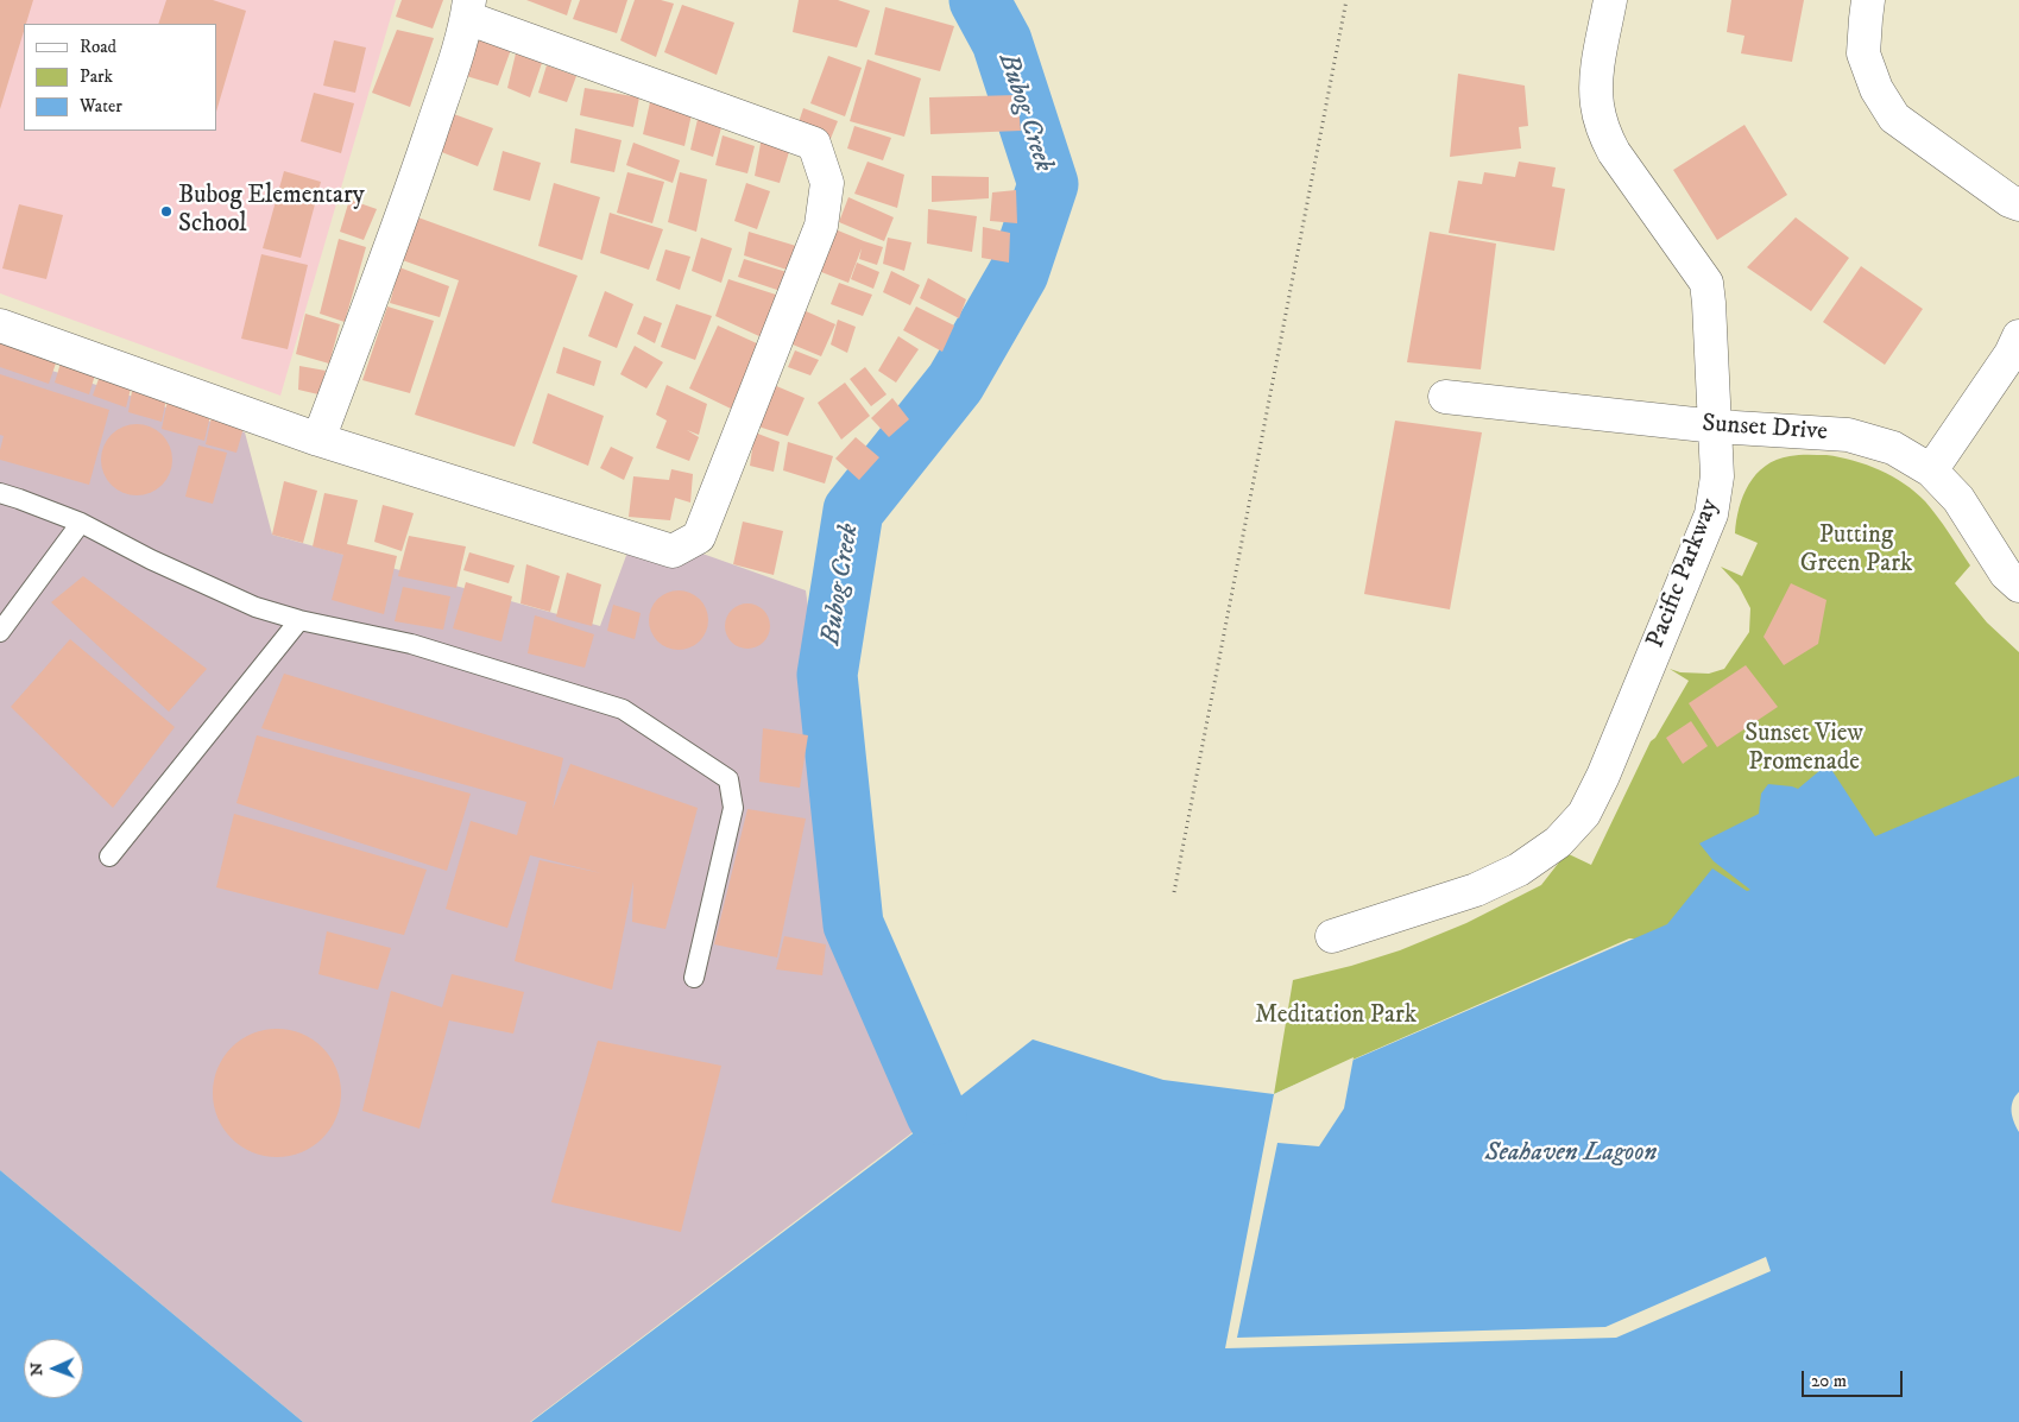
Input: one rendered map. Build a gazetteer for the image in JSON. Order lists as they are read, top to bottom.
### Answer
{
  "streets": {
    "street": ["Sunset Drive", "Pacific Parkway"]
  },
  "crossings": [
    ["Sunset Drive", "Pacific Parkway"]
  ],
  "water": ["Bubog Creek", "Seahaven Lagoon"],
  "parks": ["Putting Green Park", "Sunset View Promenade", "Meditation Park"],
  "places": ["Bubog Elementary School"],
  "legend": ["Road", "Park", "Water"],
  "scale_bar": "20 m",
  "north": "left"
}
